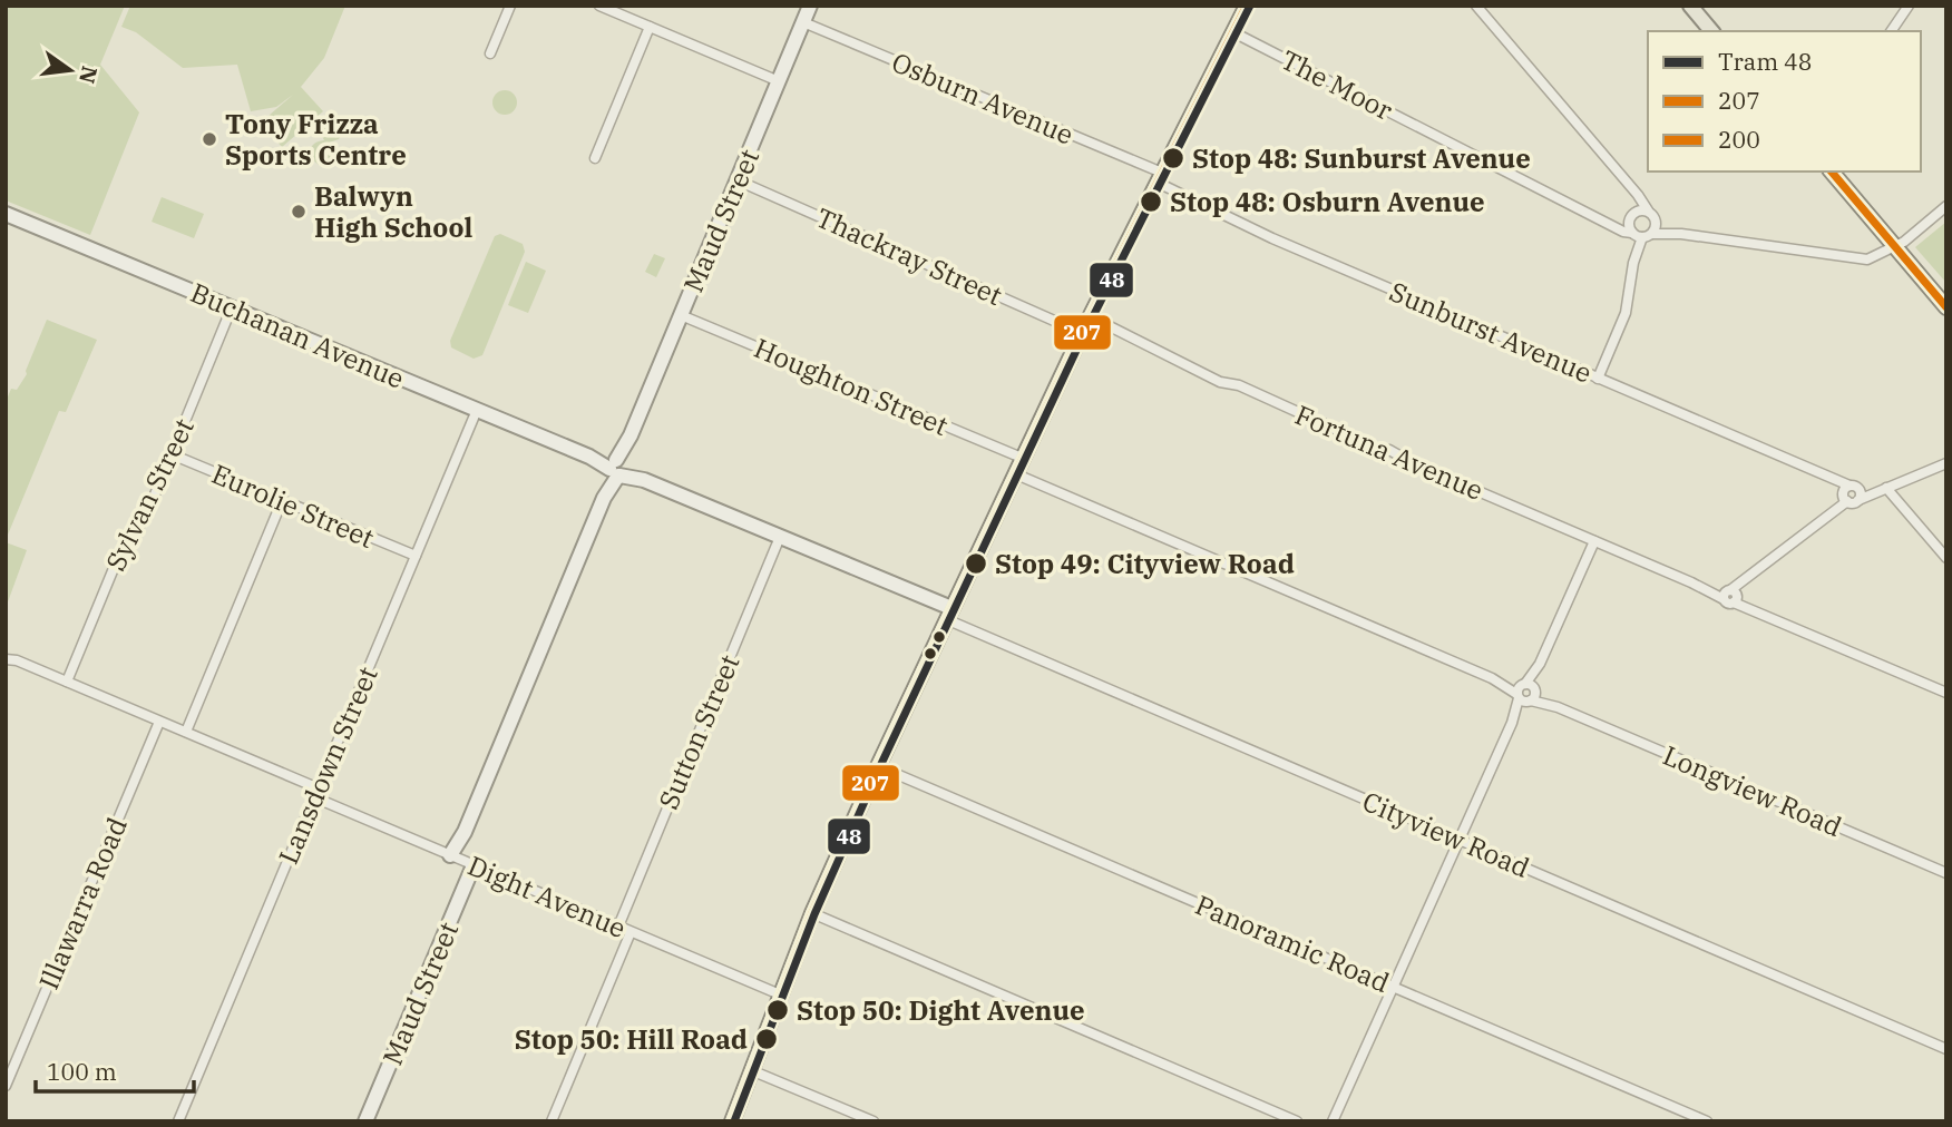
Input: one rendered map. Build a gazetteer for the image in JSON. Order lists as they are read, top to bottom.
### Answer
{
  "streets": {
    "street": [
      "The Moor",
      "Osburn Avenue",
      "Maud Street",
      "Thackray Street",
      "Sunburst Avenue",
      "Buchanan Avenue",
      "Houghton Street",
      "Fortuna Avenue",
      "Sylvan Street",
      "Eurolie Street",
      "Sutton Street",
      "Lansdown Street",
      "Longview Road",
      "Cityview Road",
      "Dight Avenue",
      "Illawarra Road",
      "Panoramic Road"
    ]
  },
  "crossings": [
    ["Osburn Avenue", "Maud Street"],
    ["Osburn Avenue", "Sunburst Avenue"],
    ["Maud Street", "Thackray Street"],
    ["Maud Street", "Buchanan Avenue"],
    ["Maud Street", "Houghton Street"],
    ["Maud Street", "Dight Avenue"],
    ["Buchanan Avenue", "Sylvan Street"],
    ["Buchanan Avenue", "Sutton Street"],
    ["Buchanan Avenue", "Lansdown Street"],
    ["Buchanan Avenue", "Cityview Road"],
    ["Sylvan Street", "Eurolie Street"],
    ["Sylvan Street", "Dight Avenue"],
    ["Eurolie Street", "Lansdown Street"],
    ["Sutton Street", "Dight Avenue"],
    ["Lansdown Street", "Dight Avenue"],
    ["Dight Avenue", "Illawarra Road"]
  ],
  "places": [
    "Tony Frizza Sports Centre",
    "Stop 48: Sunburst Avenue",
    "Stop 48: Osburn Avenue",
    "Balwyn High School",
    "Stop 49: Cityview Road",
    "Stop 50: Dight Avenue",
    "Stop 50: Hill Road"
  ],
  "lines": ["tram line 48", "transit line 207", "transit line 200"],
  "legend": ["Tram 48", "207", "200"],
  "scale_bar": "100 m",
  "north": "right"
}
